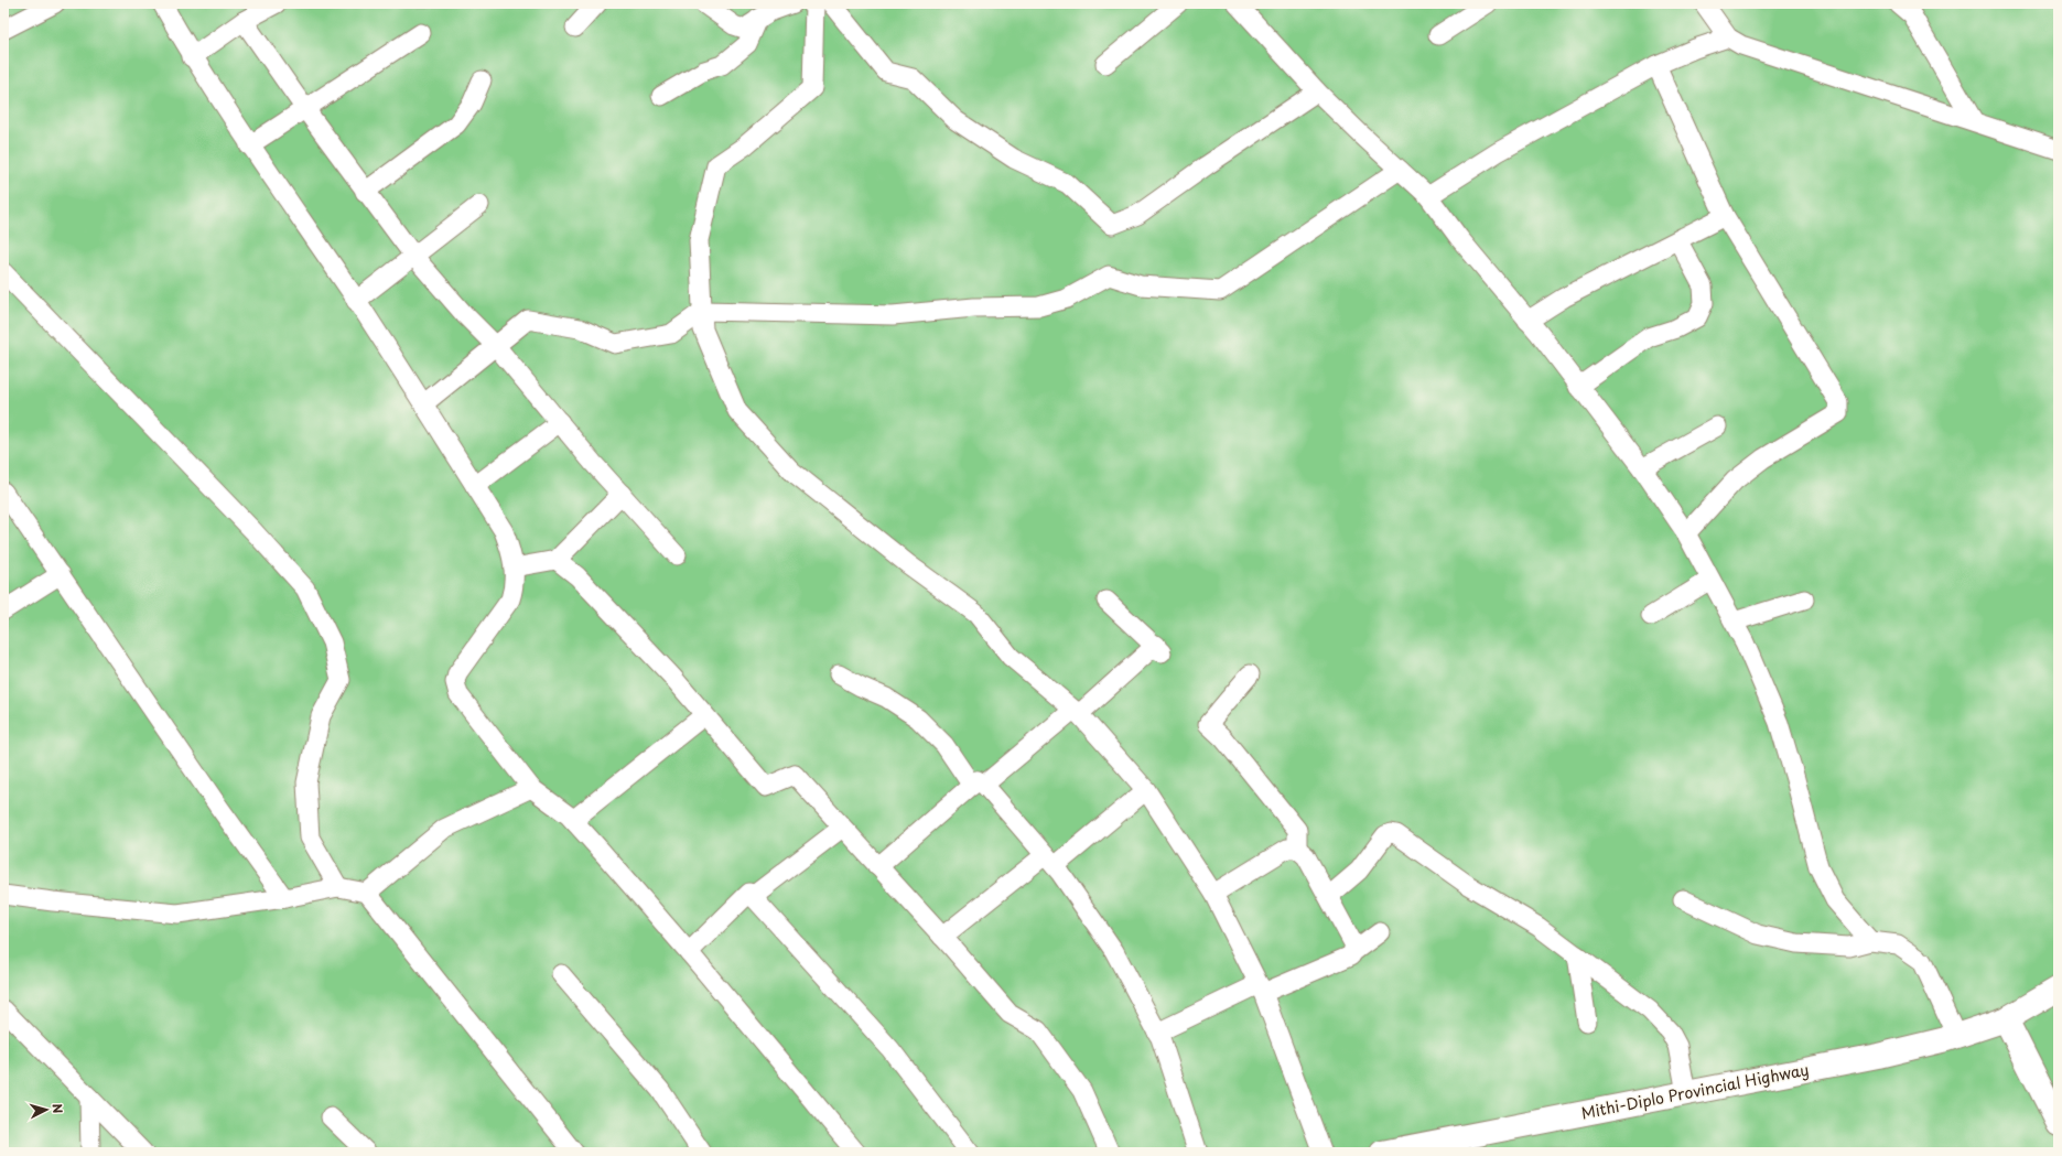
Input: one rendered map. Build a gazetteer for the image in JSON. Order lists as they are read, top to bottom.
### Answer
{
  "streets": {
    "main road": ["Mithi-Diplo Provincial Highway"]
  },
  "north": "right"
}
